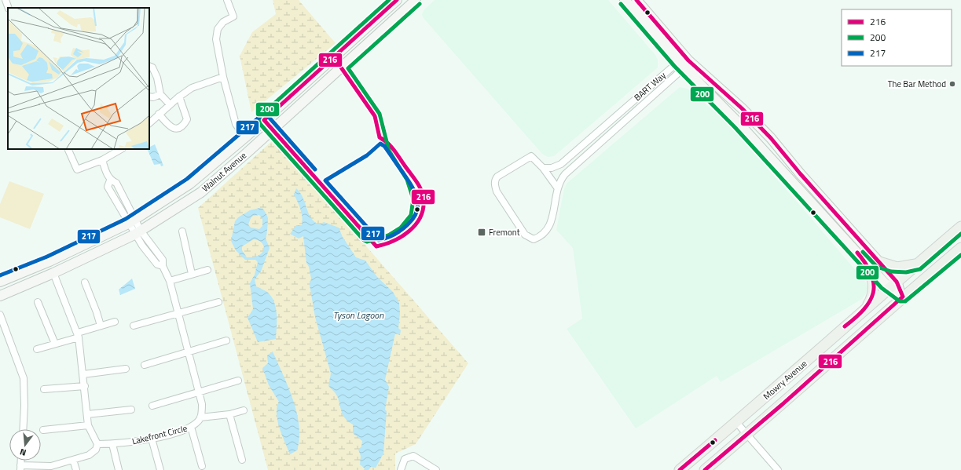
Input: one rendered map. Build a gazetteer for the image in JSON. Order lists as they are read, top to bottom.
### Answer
{
  "streets": {
    "main road": ["Walnut Avenue", "Mowry Avenue"],
    "street": ["BART Way", "Lakefront Circle"]
  },
  "water": ["Tyson Lagoon"],
  "places": {
    "other": ["The Bar Method"],
    "transit": ["Fremont"]
  },
  "lines": ["transit line 216", "transit line 200", "transit line 217"],
  "legend": ["216", "200", "217"],
  "north": "bottom"
}
